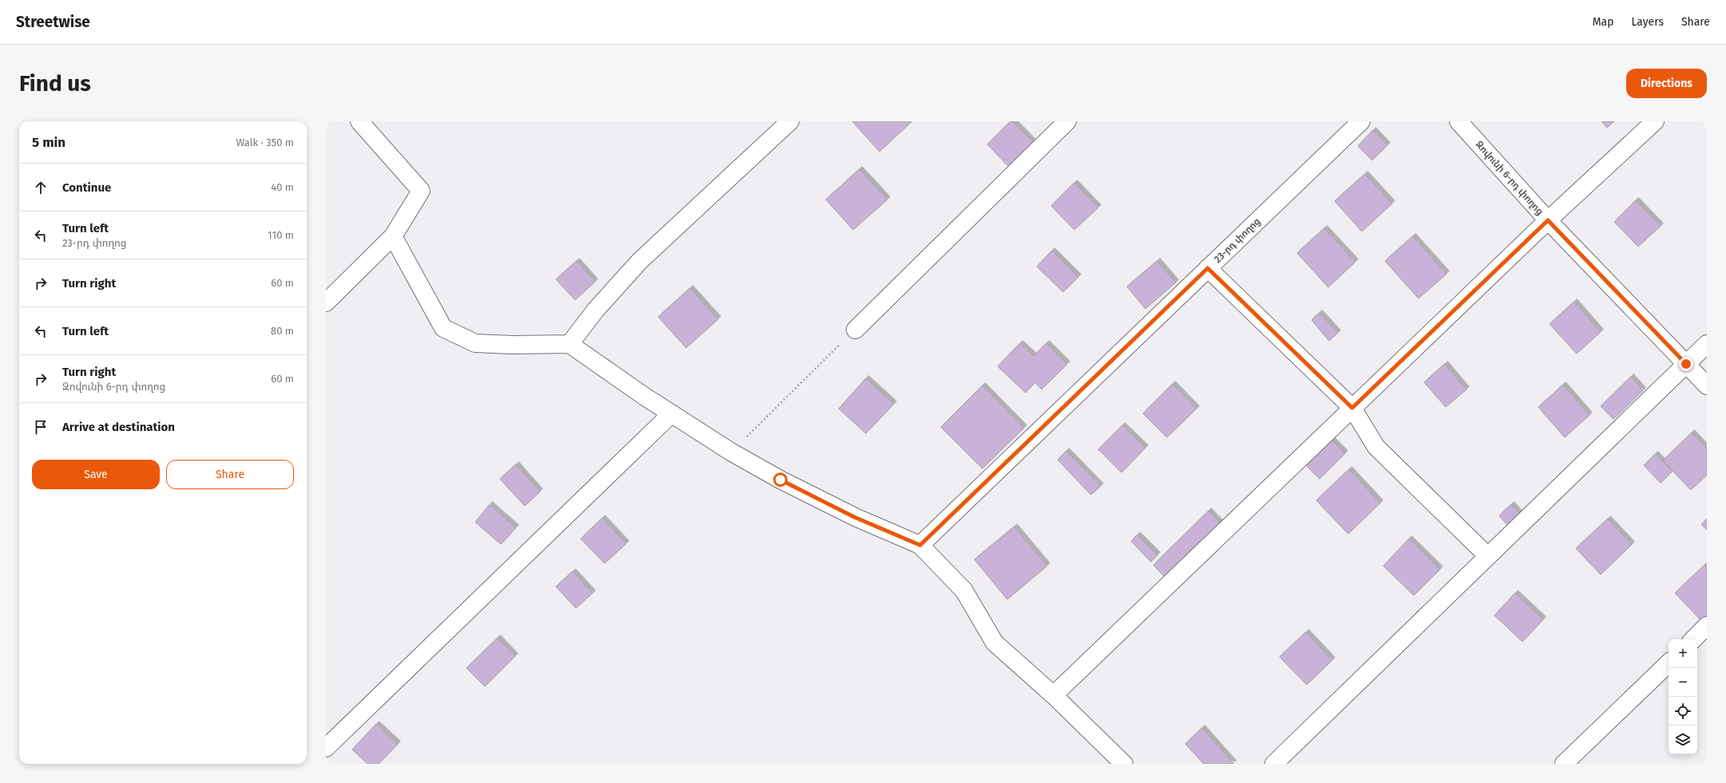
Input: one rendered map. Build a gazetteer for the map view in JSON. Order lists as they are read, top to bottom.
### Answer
{
  "streets": {
    "street": ["Զովունի 6-րդ փողոց", "23-րդ փողոց"]
  },
  "page": {
    "header": "Streetwise",
    "nav": ["Map", "Layers", "Share"],
    "buttons": [
      "Directions",
      ["Save", "Share"]
    ],
    "title": "Find us",
    "heading": ["5 min", "Walk · 350 m"],
    "list": [
      ["Continue", "40 m"],
      ["Turn left", "23-րդ փողոց", "110 m"],
      ["Turn right", "60 m"],
      ["Turn left", "80 m"],
      ["Turn right", "Զովունի 6-րդ փողոց", "60 m"],
      "Arrive at destination"
    ],
    "map_buttons": ["+", "−"]
  }
}
